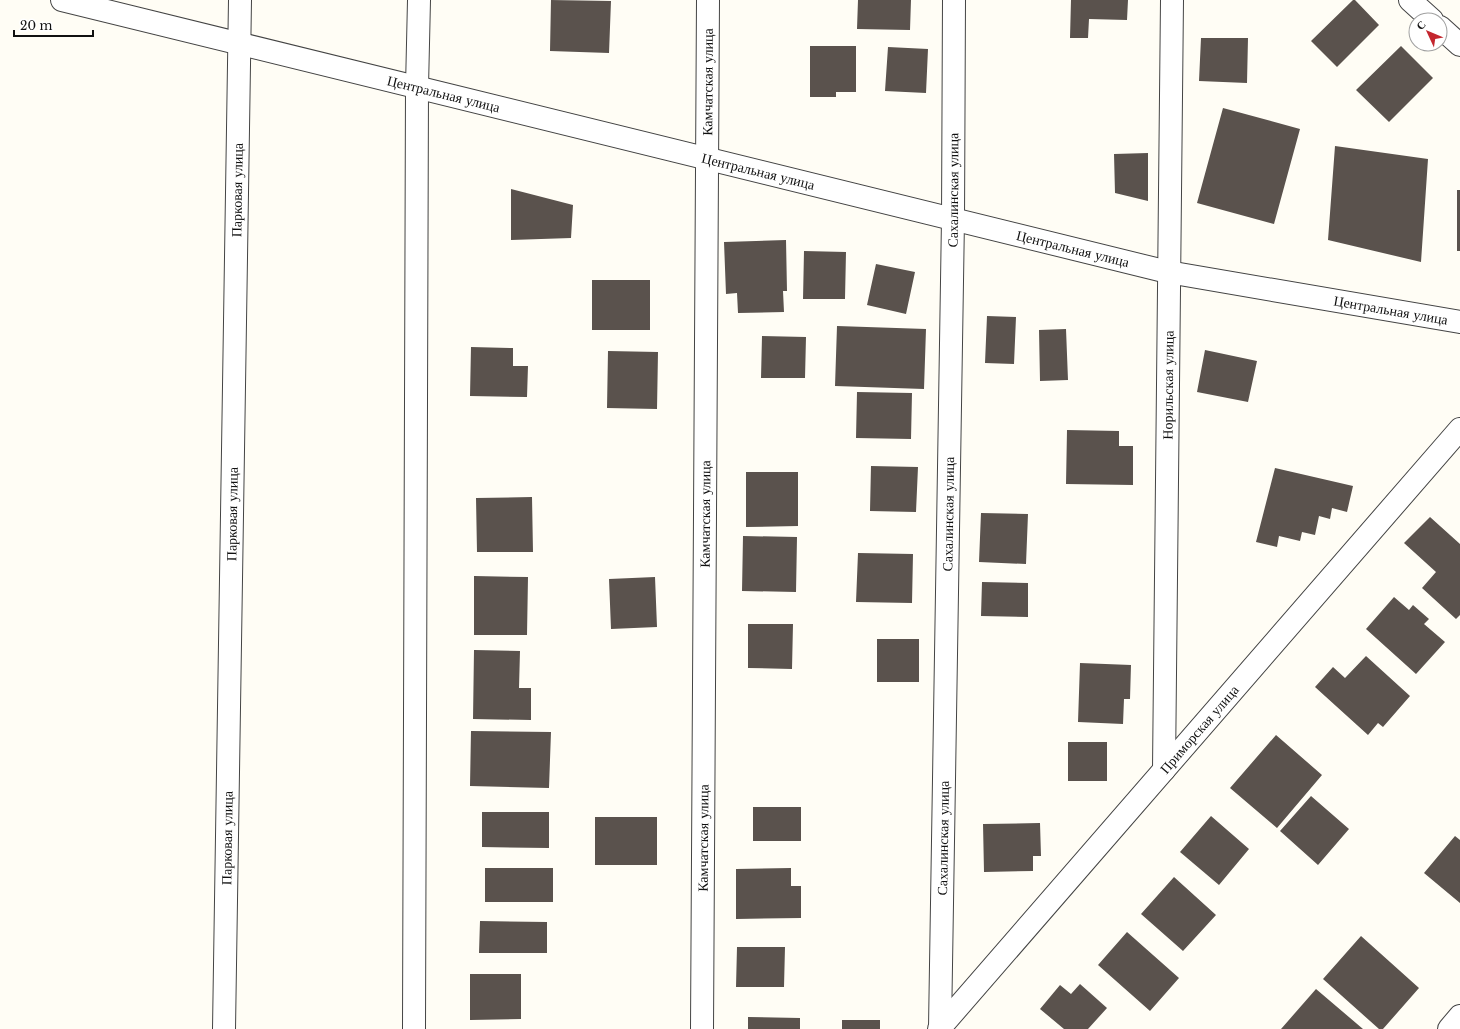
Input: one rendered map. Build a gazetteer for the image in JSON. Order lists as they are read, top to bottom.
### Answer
{
  "streets": {
    "street": [
      "Камчатская улица",
      "Центральная улица",
      "Сахалинская улица",
      "Парковая улица",
      "Норильская улица",
      "Приморская улица"
    ]
  },
  "crossings": [
    ["Камчатская улица", "Центральная улица"],
    ["Центральная улица", "Сахалинская улица"],
    ["Центральная улица", "Парковая улица"],
    ["Центральная улица", "Норильская улица"],
    ["Сахалинская улица", "Приморская улица"],
    ["Норильская улица", "Приморская улица"]
  ],
  "scale_bar": "20 m",
  "north": "top left"
}
